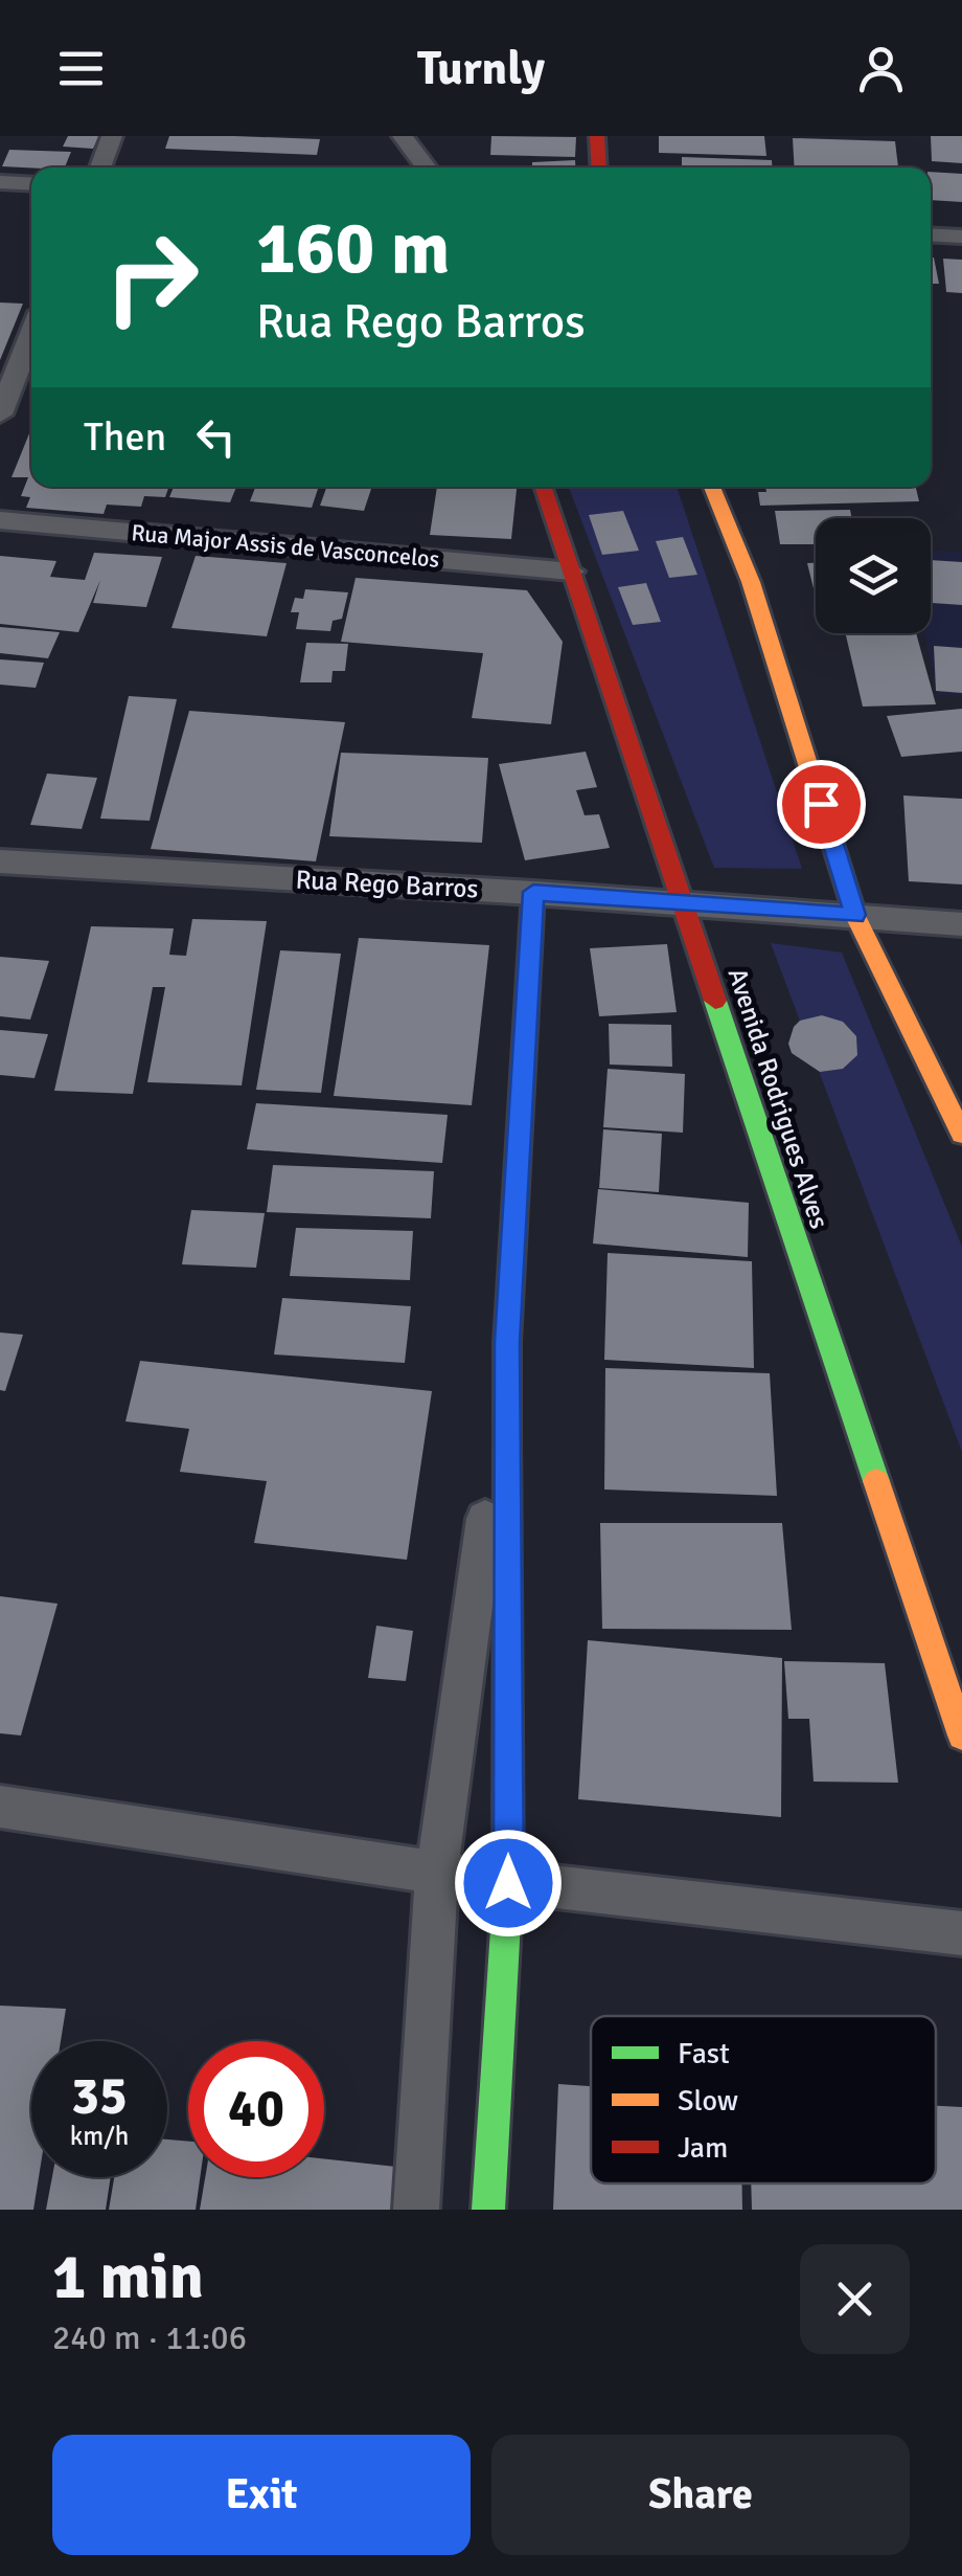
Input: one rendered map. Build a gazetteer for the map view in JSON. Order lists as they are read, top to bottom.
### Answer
{
  "streets": {
    "street": ["Rua Major Assis de Vasconcelos", "Rua Rego Barros", "Avenida Rodrigues Alves"]
  },
  "crossings": [
    ["Rua Major Assis de Vasconcelos", "Avenida Rodrigues Alves"],
    ["Rua Rego Barros", "Avenida Rodrigues Alves"]
  ],
  "legend": ["Fast", "Slow", "Jam"],
  "page": {
    "header": "Turnly",
    "turn": ["160 m", "Rua Rego Barros"],
    "then": "Then",
    "speed": "35 km/h",
    "limit": "40",
    "heading": ["1 min", "240 m · 11:06"],
    "buttons": ["Exit", "Share"]
  }
}
